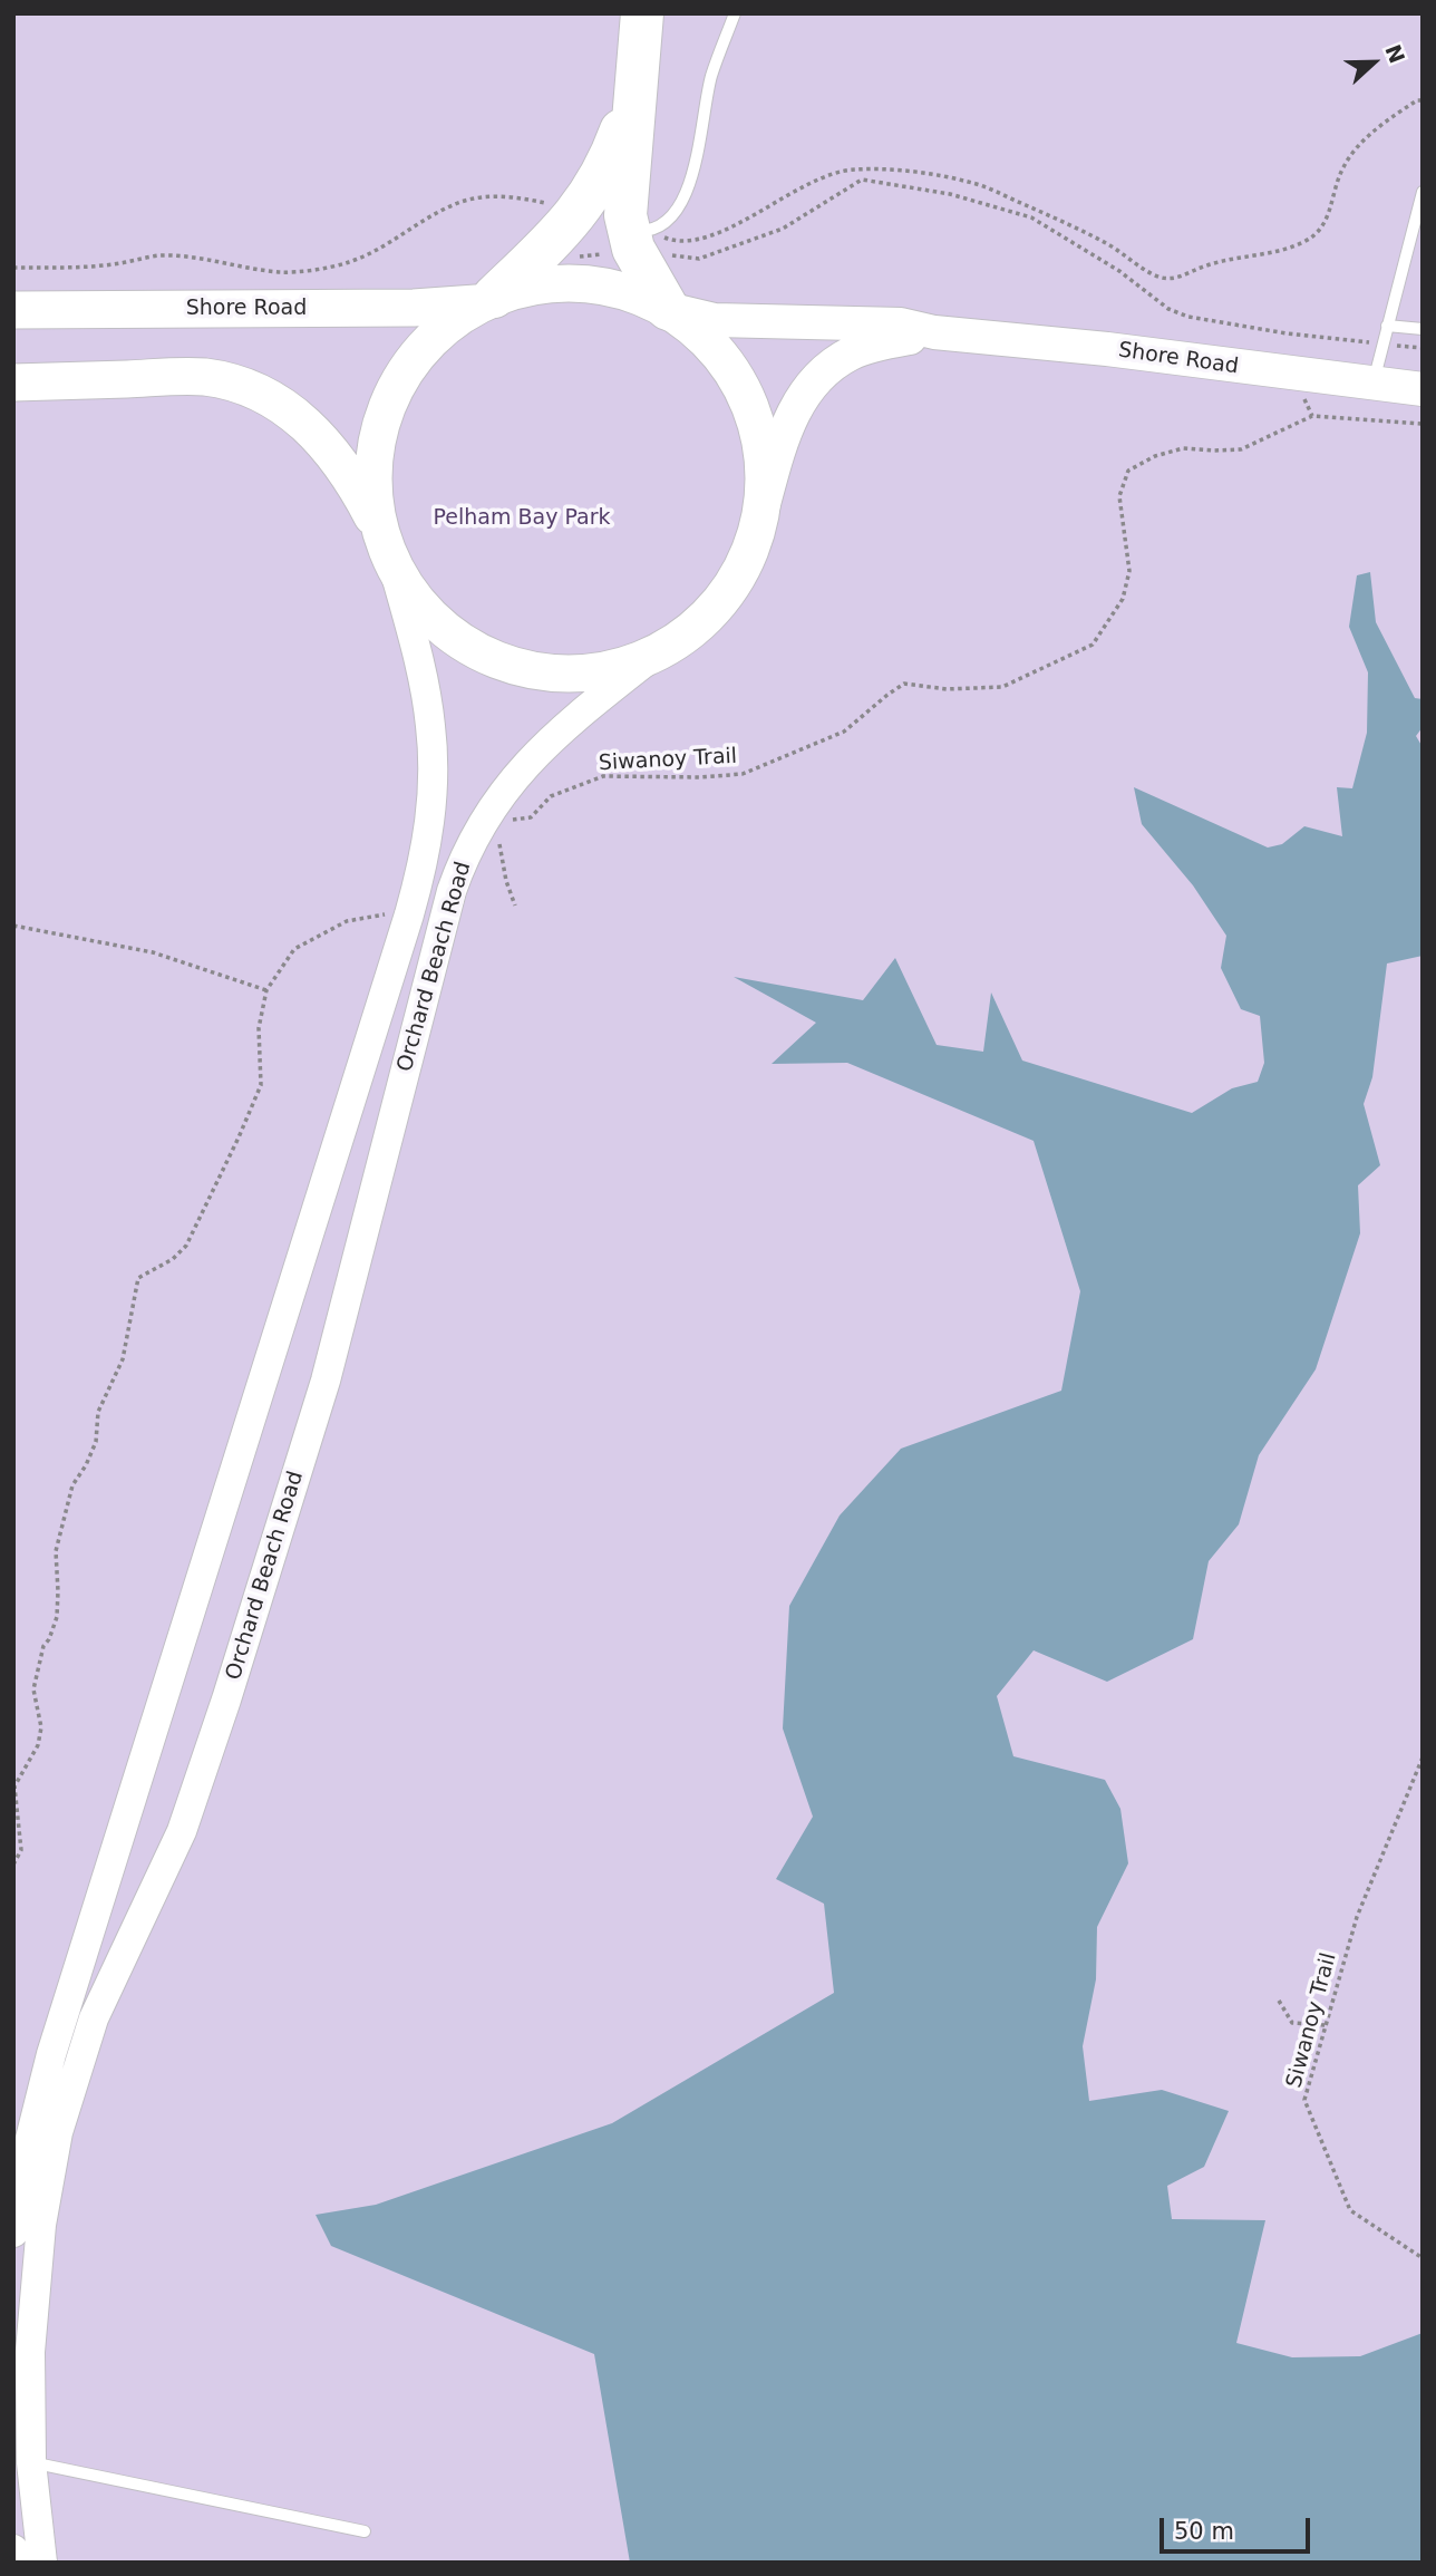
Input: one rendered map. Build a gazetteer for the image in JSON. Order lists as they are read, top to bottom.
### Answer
{
  "streets": {
    "main road": ["Shore Road"],
    "street": ["Orchard Beach Road"],
    "path": ["Siwanoy Trail"]
  },
  "crossings": [
    ["Siwanoy Trail", "Orchard Beach Road"]
  ],
  "parks": ["Pelham Bay Park"],
  "scale_bar": "50 m",
  "north": "right"
}
